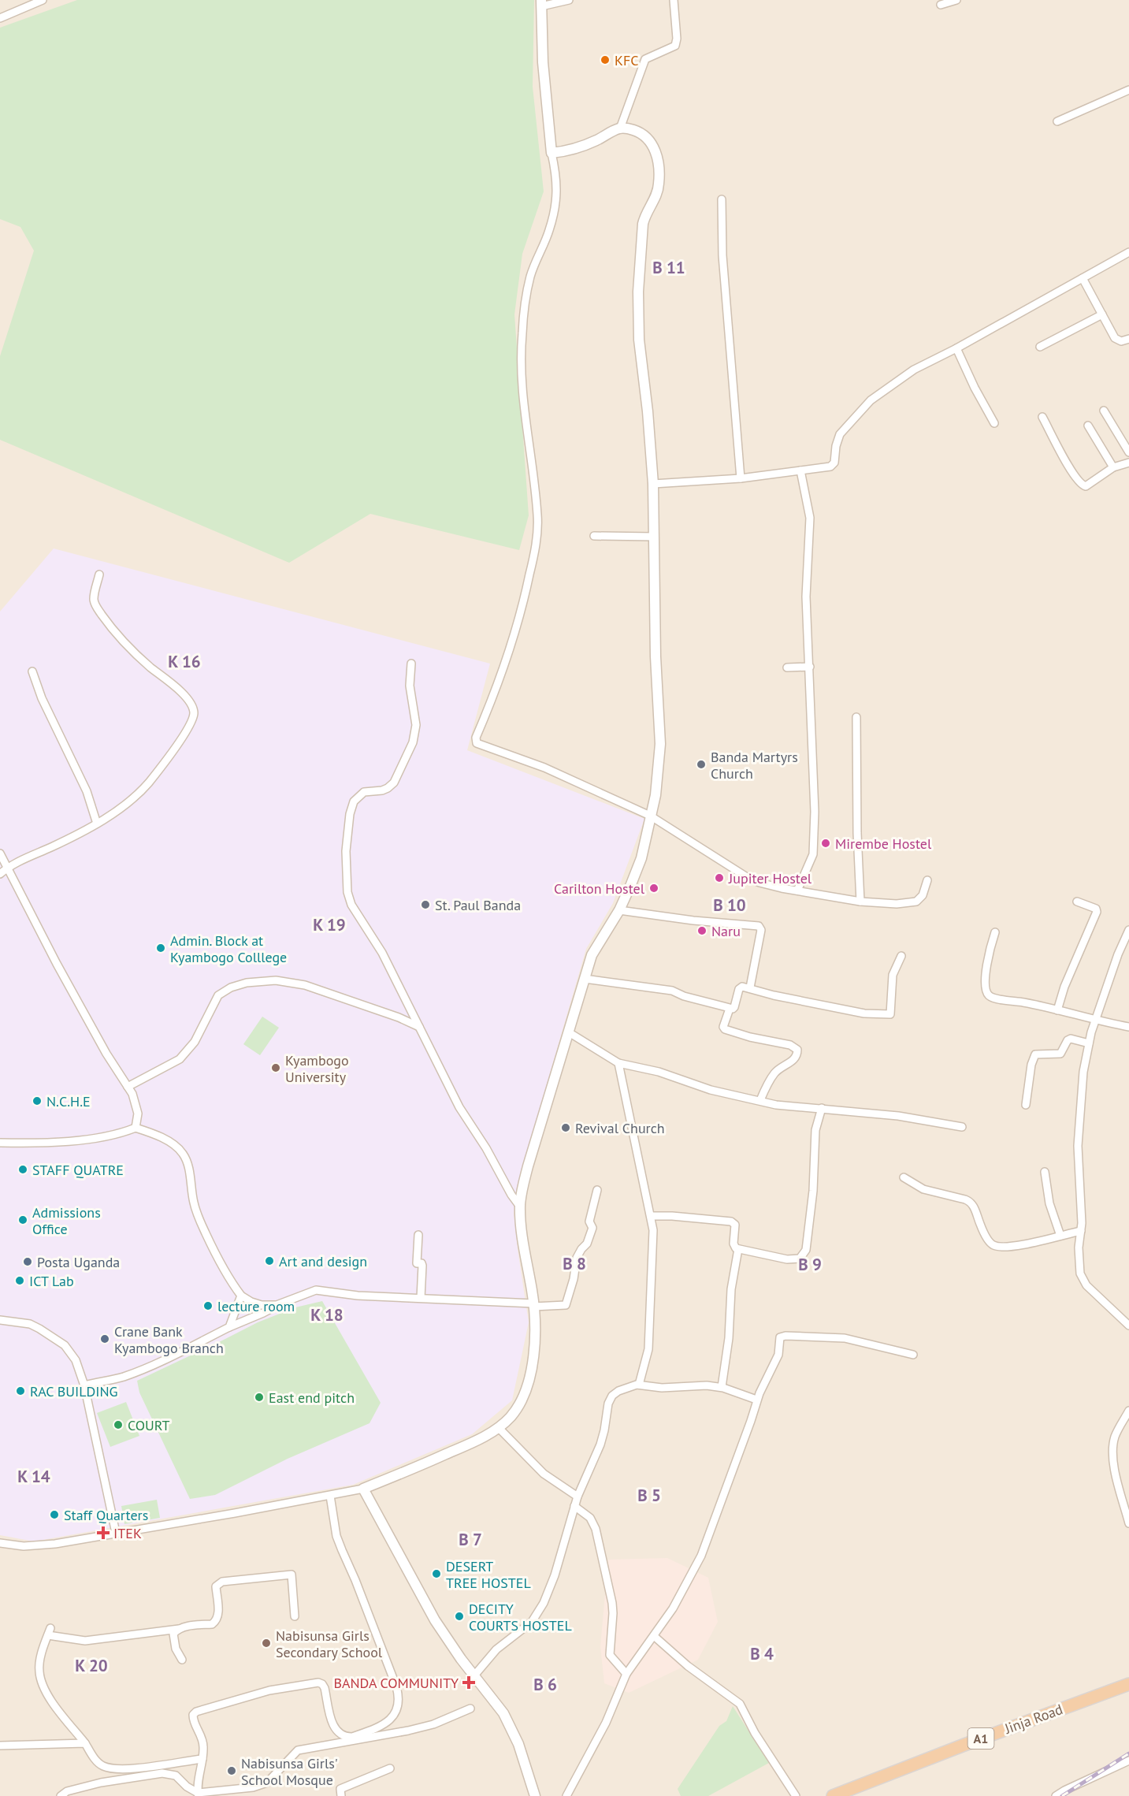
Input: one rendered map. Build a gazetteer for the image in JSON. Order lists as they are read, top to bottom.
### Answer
{
  "streets": {
    "highway": ["Jinja Road", "A1"]
  },
  "districts": [
    "B 11",
    "K 16",
    "B 10",
    "K 19",
    "B 8",
    "B 9",
    "K 18",
    "K 14",
    "B 5",
    "B 7",
    "B 4",
    "K 20",
    "B 6"
  ],
  "places": {
    "other": [
      "KFC",
      "Banda Martyrs Church",
      "Mirembe Hostel",
      "Jupiter Hostel",
      "Carilton Hostel",
      "St. Paul Banda",
      "Naru",
      "Admin. Block at Kyambogo Colllege",
      "Kyambogo University",
      "N.C.H.E",
      "Revival Church",
      "STAFF QUATRE",
      "Admissions Office",
      "Art and design",
      "Posta Uganda",
      "ICT Lab",
      "lecture room",
      "Crane Bank Kyambogo Branch",
      "RAC BUILDING",
      "East end pitch",
      "COURT",
      "Staff Quarters",
      "DESERT TREE HOSTEL",
      "DECITY COURTS HOSTEL",
      "Nabisunsa Girls Secondary School",
      "Nabisunsa Girls' School Mosque"
    ],
    "health": ["ITEK", "BANDA COMMUNITY"]
  }
}
